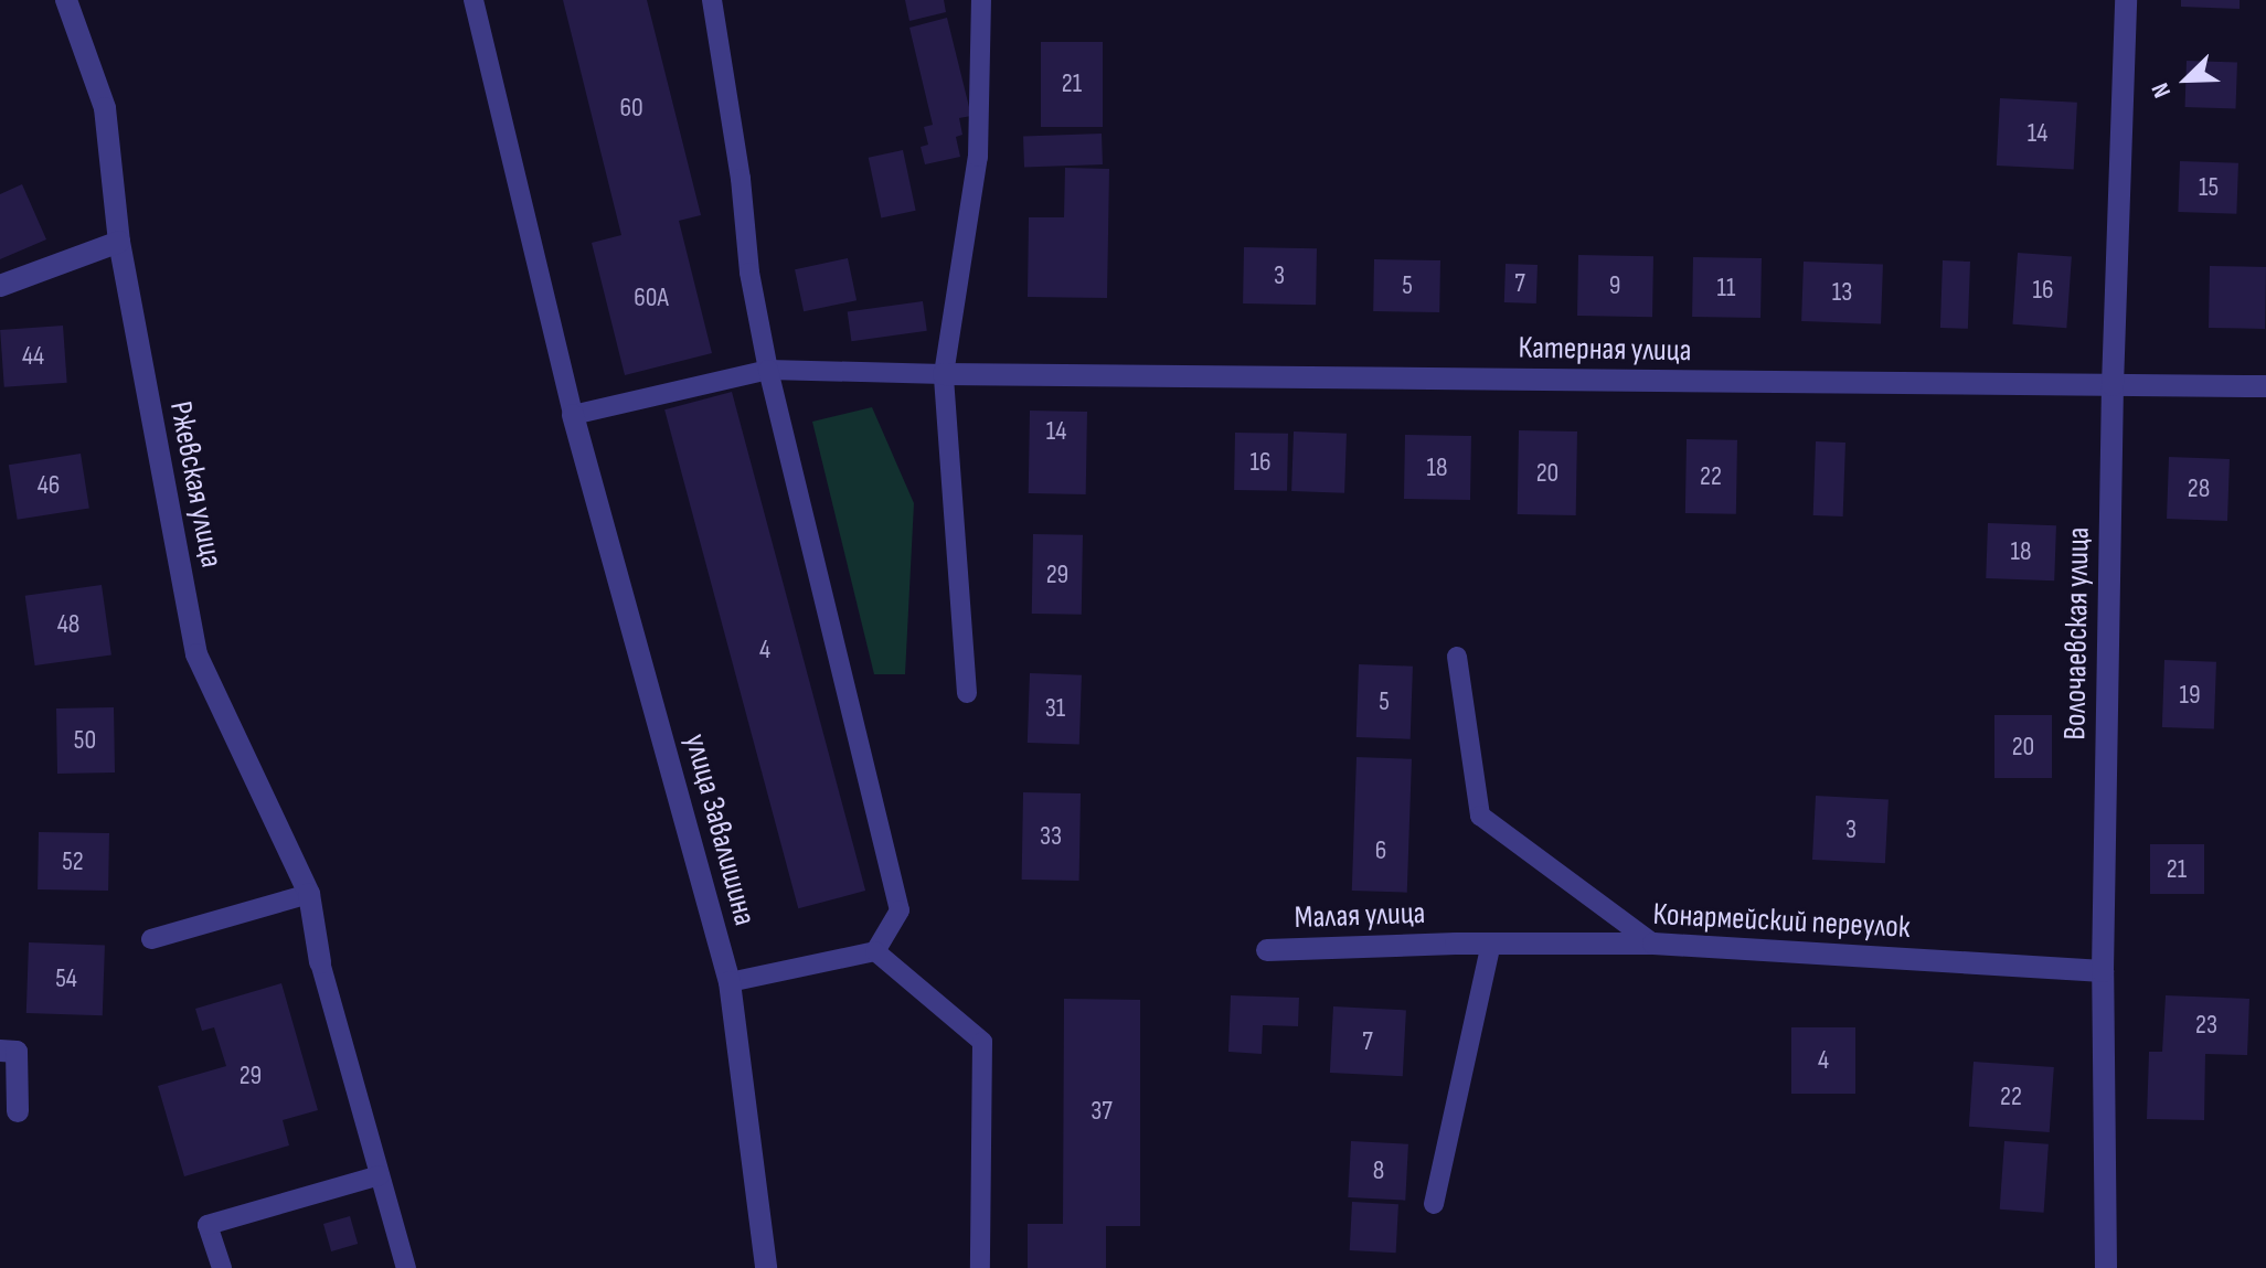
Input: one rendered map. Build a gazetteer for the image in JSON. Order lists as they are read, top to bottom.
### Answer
{
  "streets": {
    "street": [
      "Катерная улица",
      "Ржевская улица",
      "Волочаевская улица",
      "улица Завалишина",
      "Малая улица",
      "Конармейский переулок"
    ]
  },
  "crossings": [
    ["Катерная улица", "Волочаевская улица"],
    ["Волочаевская улица", "Конармейский переулок"],
    ["Малая улица", "Конармейский переулок"]
  ],
  "house_numbers": [
    "21",
    "60",
    "14",
    "15",
    "3",
    "7",
    "5",
    "9",
    "11",
    "16",
    "13",
    "60А",
    "44",
    "14",
    "16",
    "18",
    "20",
    "22",
    "46",
    "28",
    "18",
    "29",
    "48",
    "4",
    "19",
    "5",
    "31",
    "50",
    "20",
    "3",
    "33",
    "6",
    "52",
    "21",
    "54",
    "23",
    "7",
    "4",
    "29",
    "22",
    "37",
    "8"
  ],
  "north": "bottom left"
}
